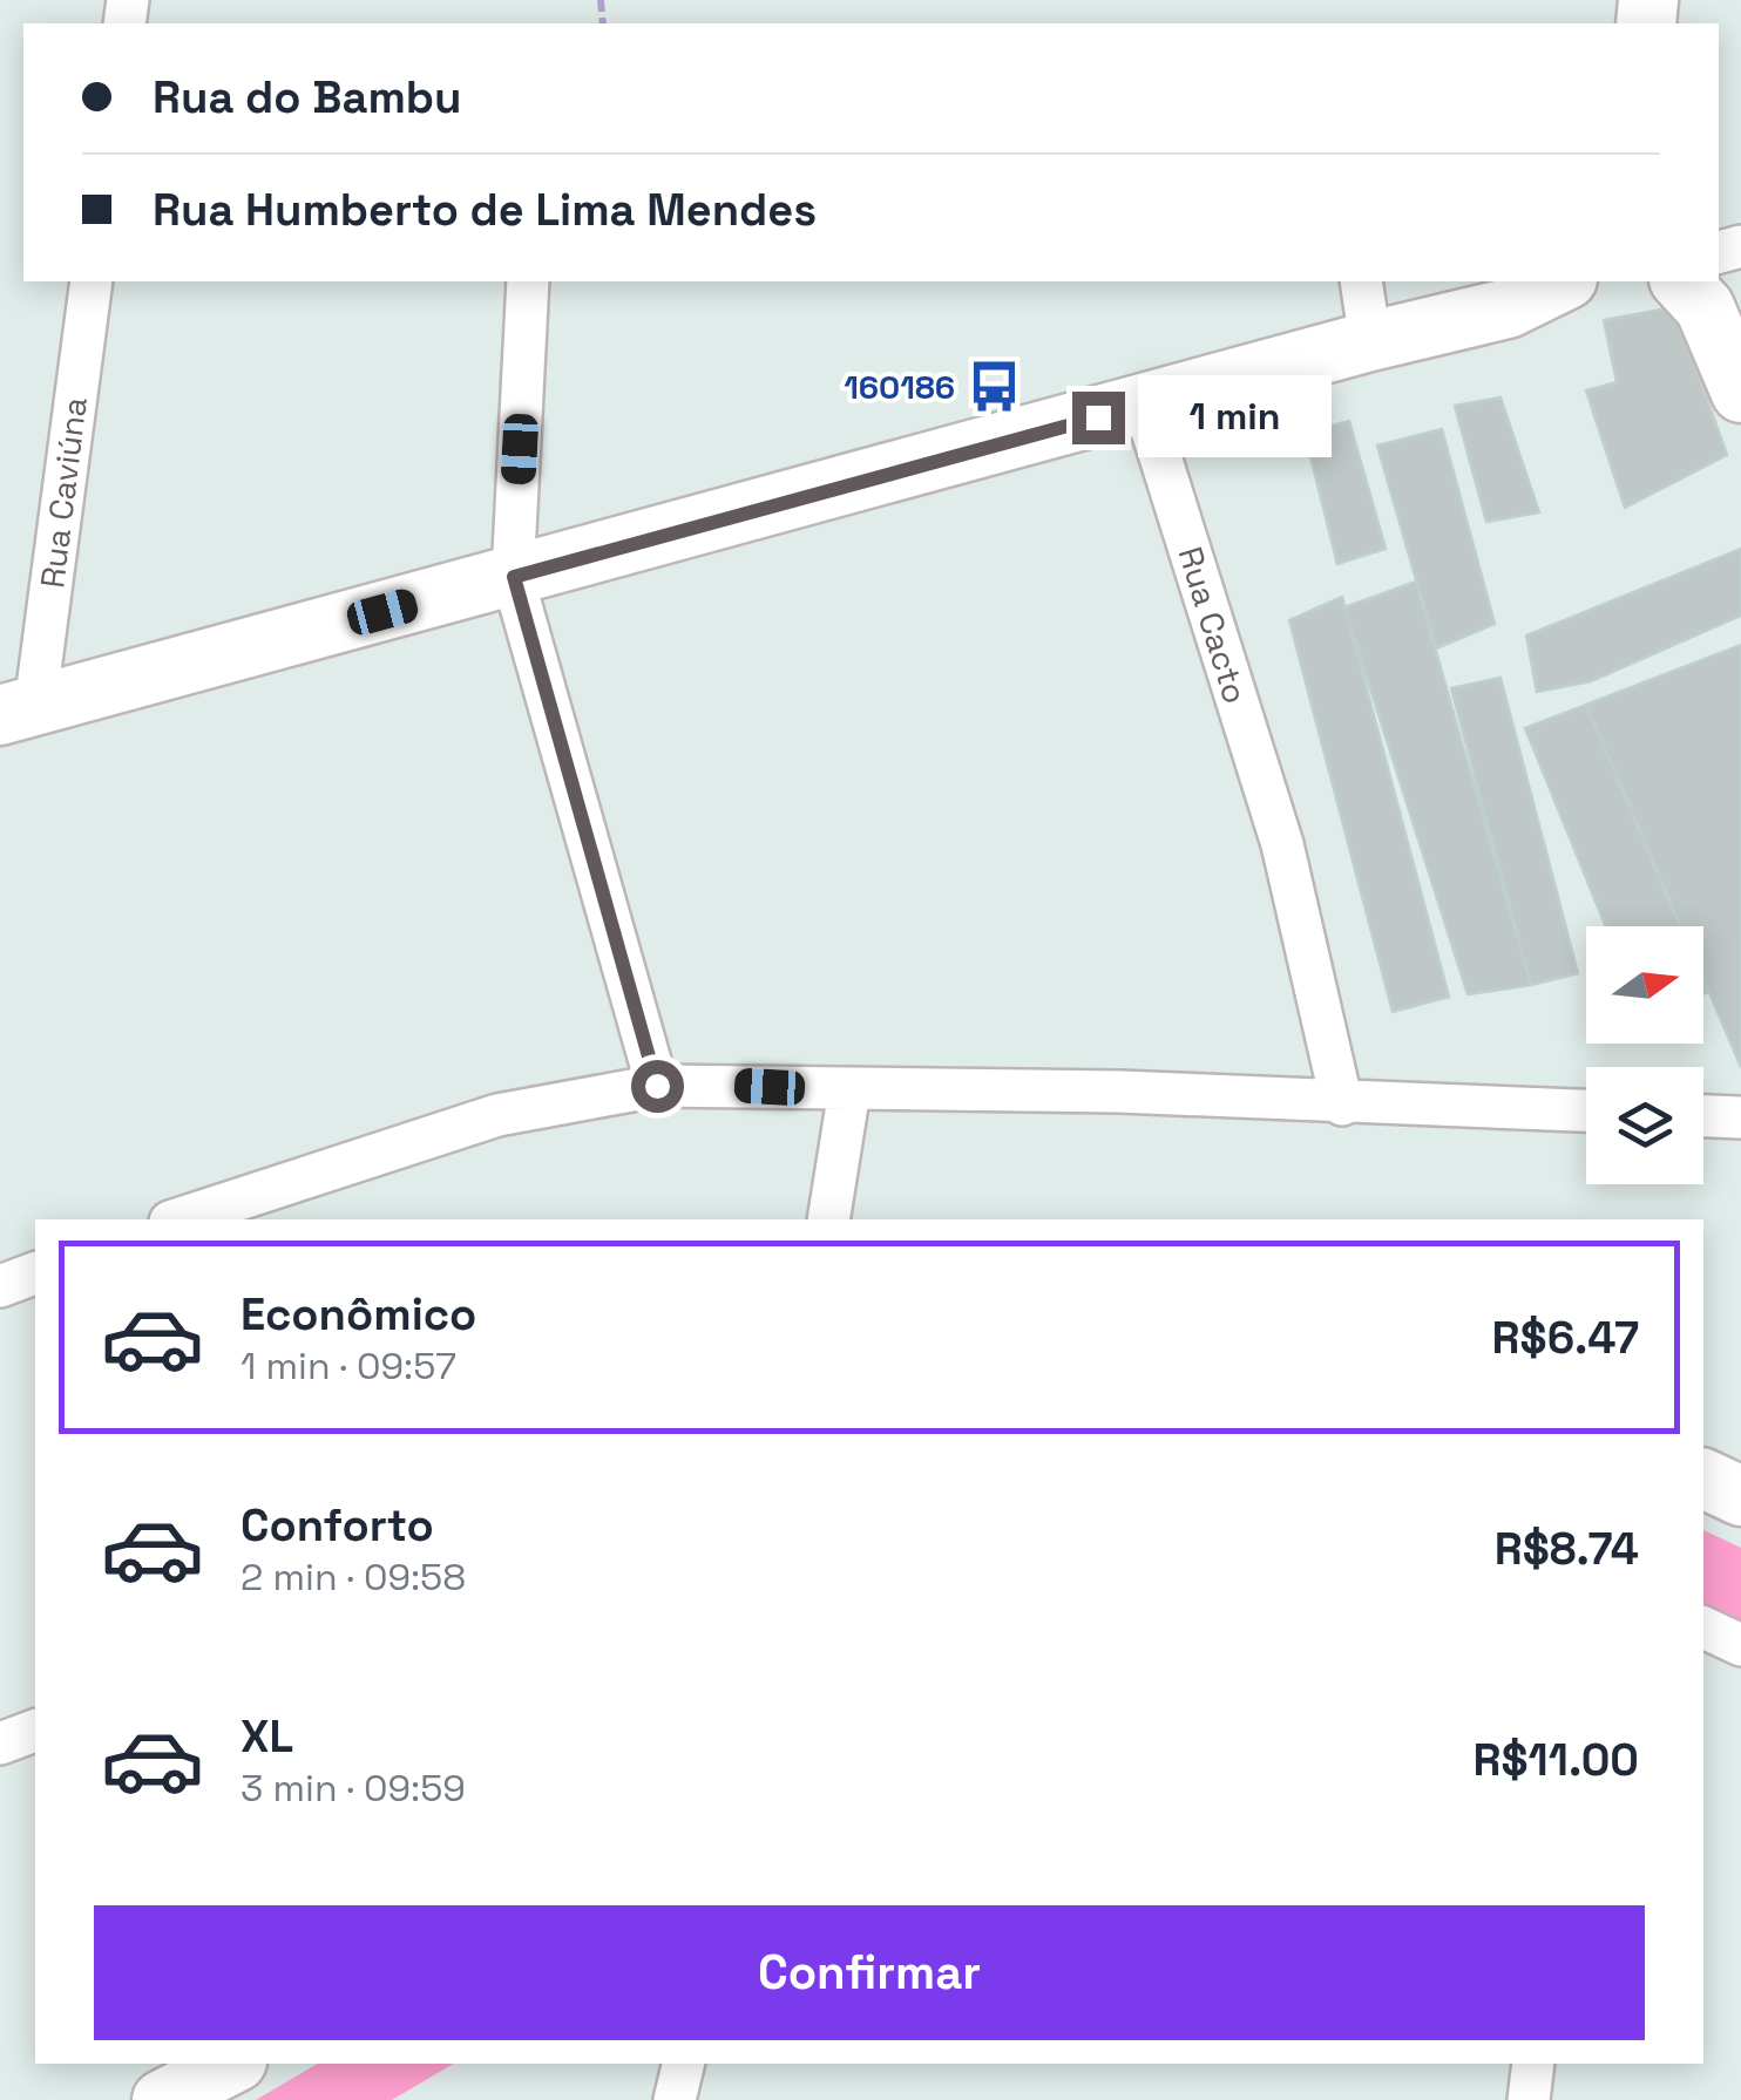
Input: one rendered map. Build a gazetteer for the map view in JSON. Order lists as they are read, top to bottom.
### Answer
{
  "streets": {
    "street": ["Rua Caviúna", "Rua Cacto"]
  },
  "places": {
    "bus stop": ["160186"]
  },
  "north": "right",
  "page": {
    "banner": ["Rua do Bambu", "Rua Humberto de Lima Mendes"],
    "bubble": "1 min",
    "list": [
      {
        "name": "Econômico",
        "note": "1 min · 09:57",
        "value": "R$6.47"
      },
      {
        "name": "Conforto",
        "note": "2 min · 09:58",
        "value": "R$8.74"
      },
      {
        "name": "XL",
        "note": "3 min · 09:59",
        "value": "R$11.00"
      }
    ],
    "buttons": "Confirmar"
  }
}
